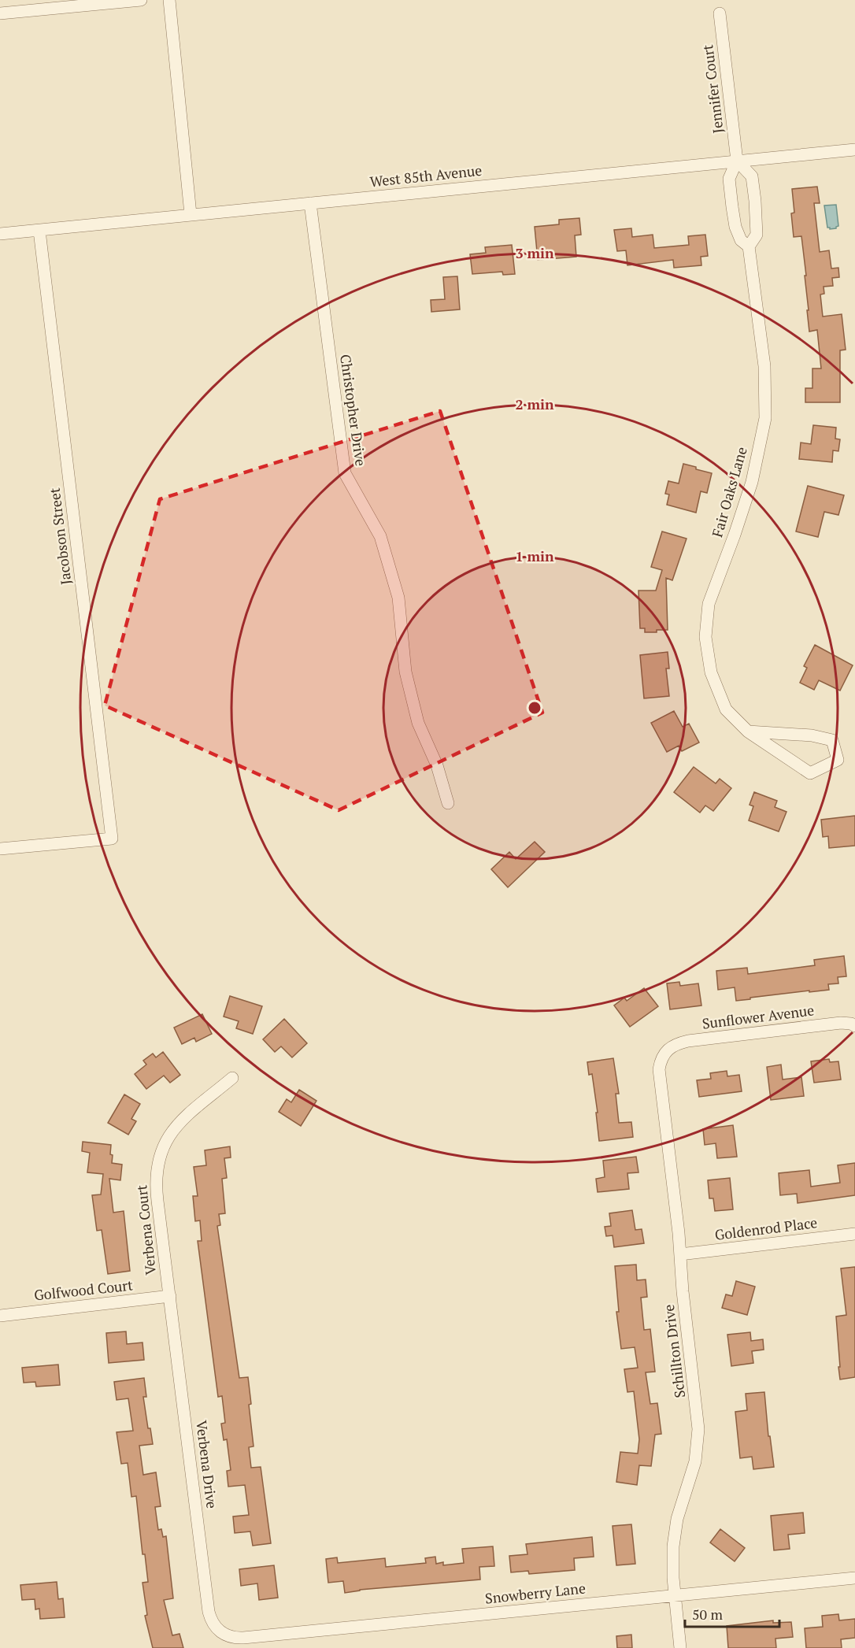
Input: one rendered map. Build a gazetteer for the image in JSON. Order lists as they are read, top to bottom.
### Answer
{
  "streets": {
    "street": [
      "Jennifer Court",
      "West 85th Avenue",
      "Christopher Drive",
      "Fair Oaks Lane",
      "Jacobson Street",
      "Sunflower Avenue",
      "Goldenrod Place",
      "Verbena Court",
      "Golfwood Court",
      "Schillton Drive",
      "Verbena Drive",
      "Snowberry Lane"
    ]
  },
  "crossings": [
    ["Jennifer Court", "West 85th Avenue"],
    ["Jennifer Court", "Fair Oaks Lane"],
    ["West 85th Avenue", "Christopher Drive"],
    ["West 85th Avenue", "Fair Oaks Lane"],
    ["West 85th Avenue", "Jacobson Street"],
    ["Sunflower Avenue", "Schillton Drive"],
    ["Goldenrod Place", "Schillton Drive"],
    ["Verbena Court", "Golfwood Court"],
    ["Verbena Court", "Verbena Drive"],
    ["Golfwood Court", "Verbena Drive"],
    ["Schillton Drive", "Snowberry Lane"],
    ["Verbena Drive", "Snowberry Lane"]
  ],
  "scale_bar": "50 m",
  "rings": ["3 min", "2 min", "1 min"]
}
